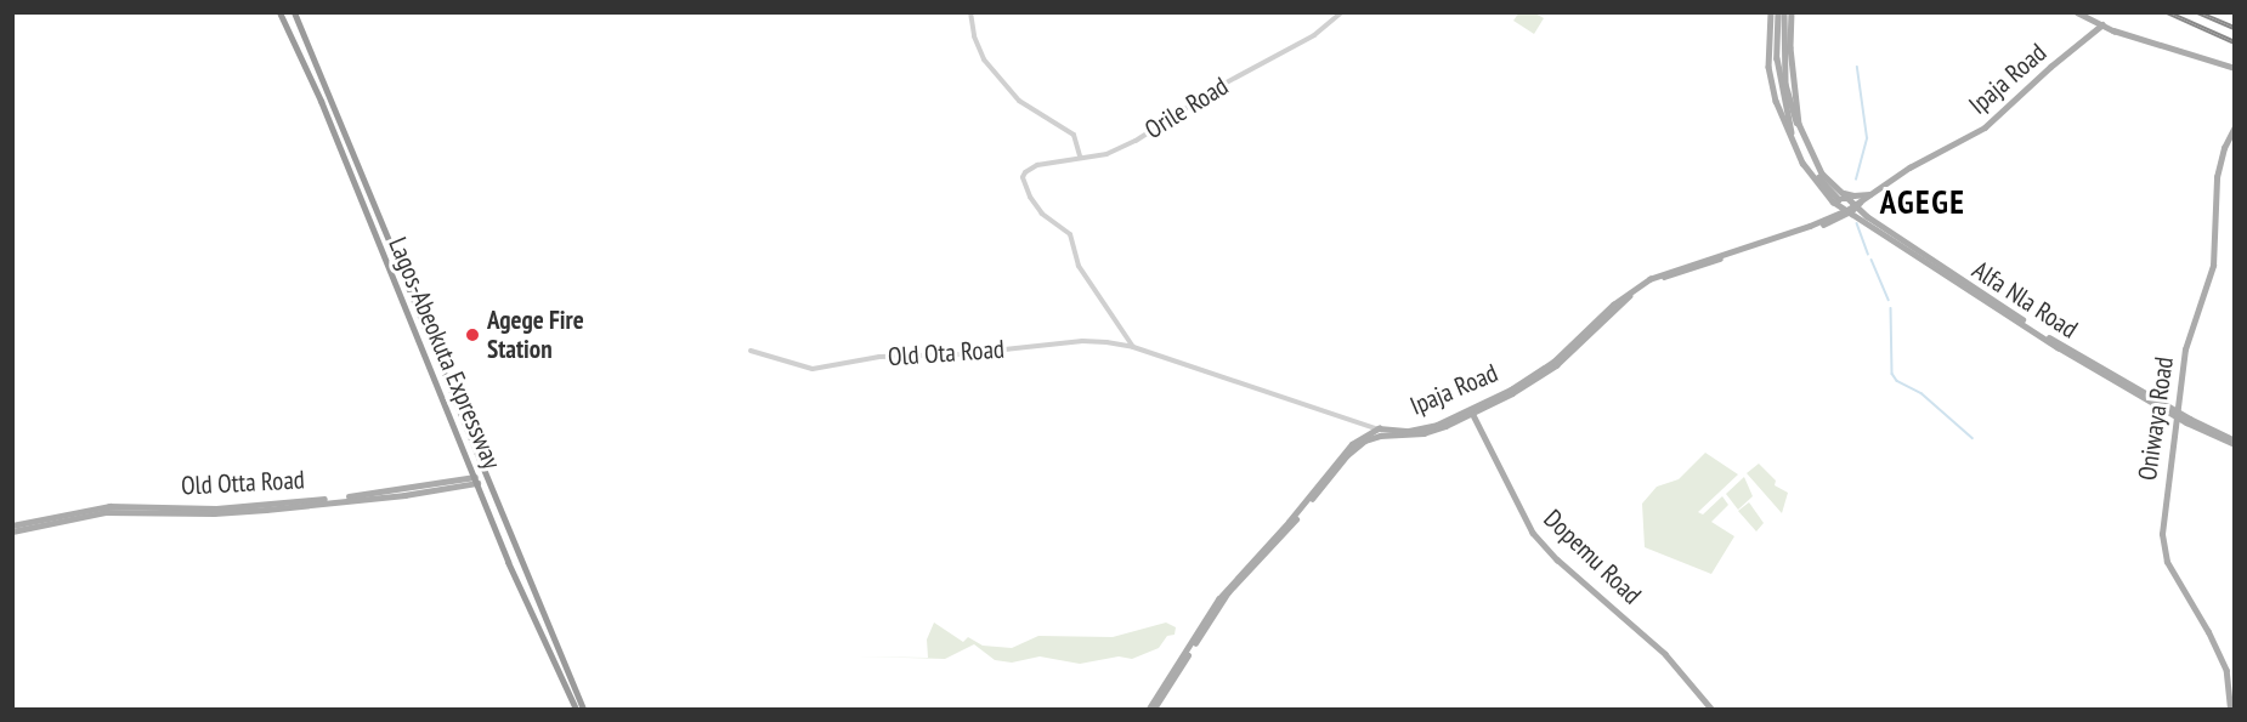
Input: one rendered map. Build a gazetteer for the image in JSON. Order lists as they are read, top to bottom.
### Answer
{
  "streets": {
    "highway": ["Lagos-Abeokuta Expressway"],
    "main road": [
      "Ipaja Road",
      "Alfa Nla Road",
      "Oniwaya Road",
      "Old Otta Road",
      "Dopemu Road"
    ],
    "street": ["Orile Road", "Old Ota Road"]
  },
  "crossings": [
    ["Ipaja Road", "Alfa Nla Road"],
    ["Ipaja Road", "Old Ota Road"],
    ["Ipaja Road", "Dopemu Road"],
    ["Orile Road", "Old Ota Road"],
    ["Alfa Nla Road", "Oniwaya Road"],
    ["Lagos-Abeokuta Expressway", "Old Otta Road"]
  ],
  "districts": ["AGEGE"],
  "places": ["Agege Fire Station"]
}
